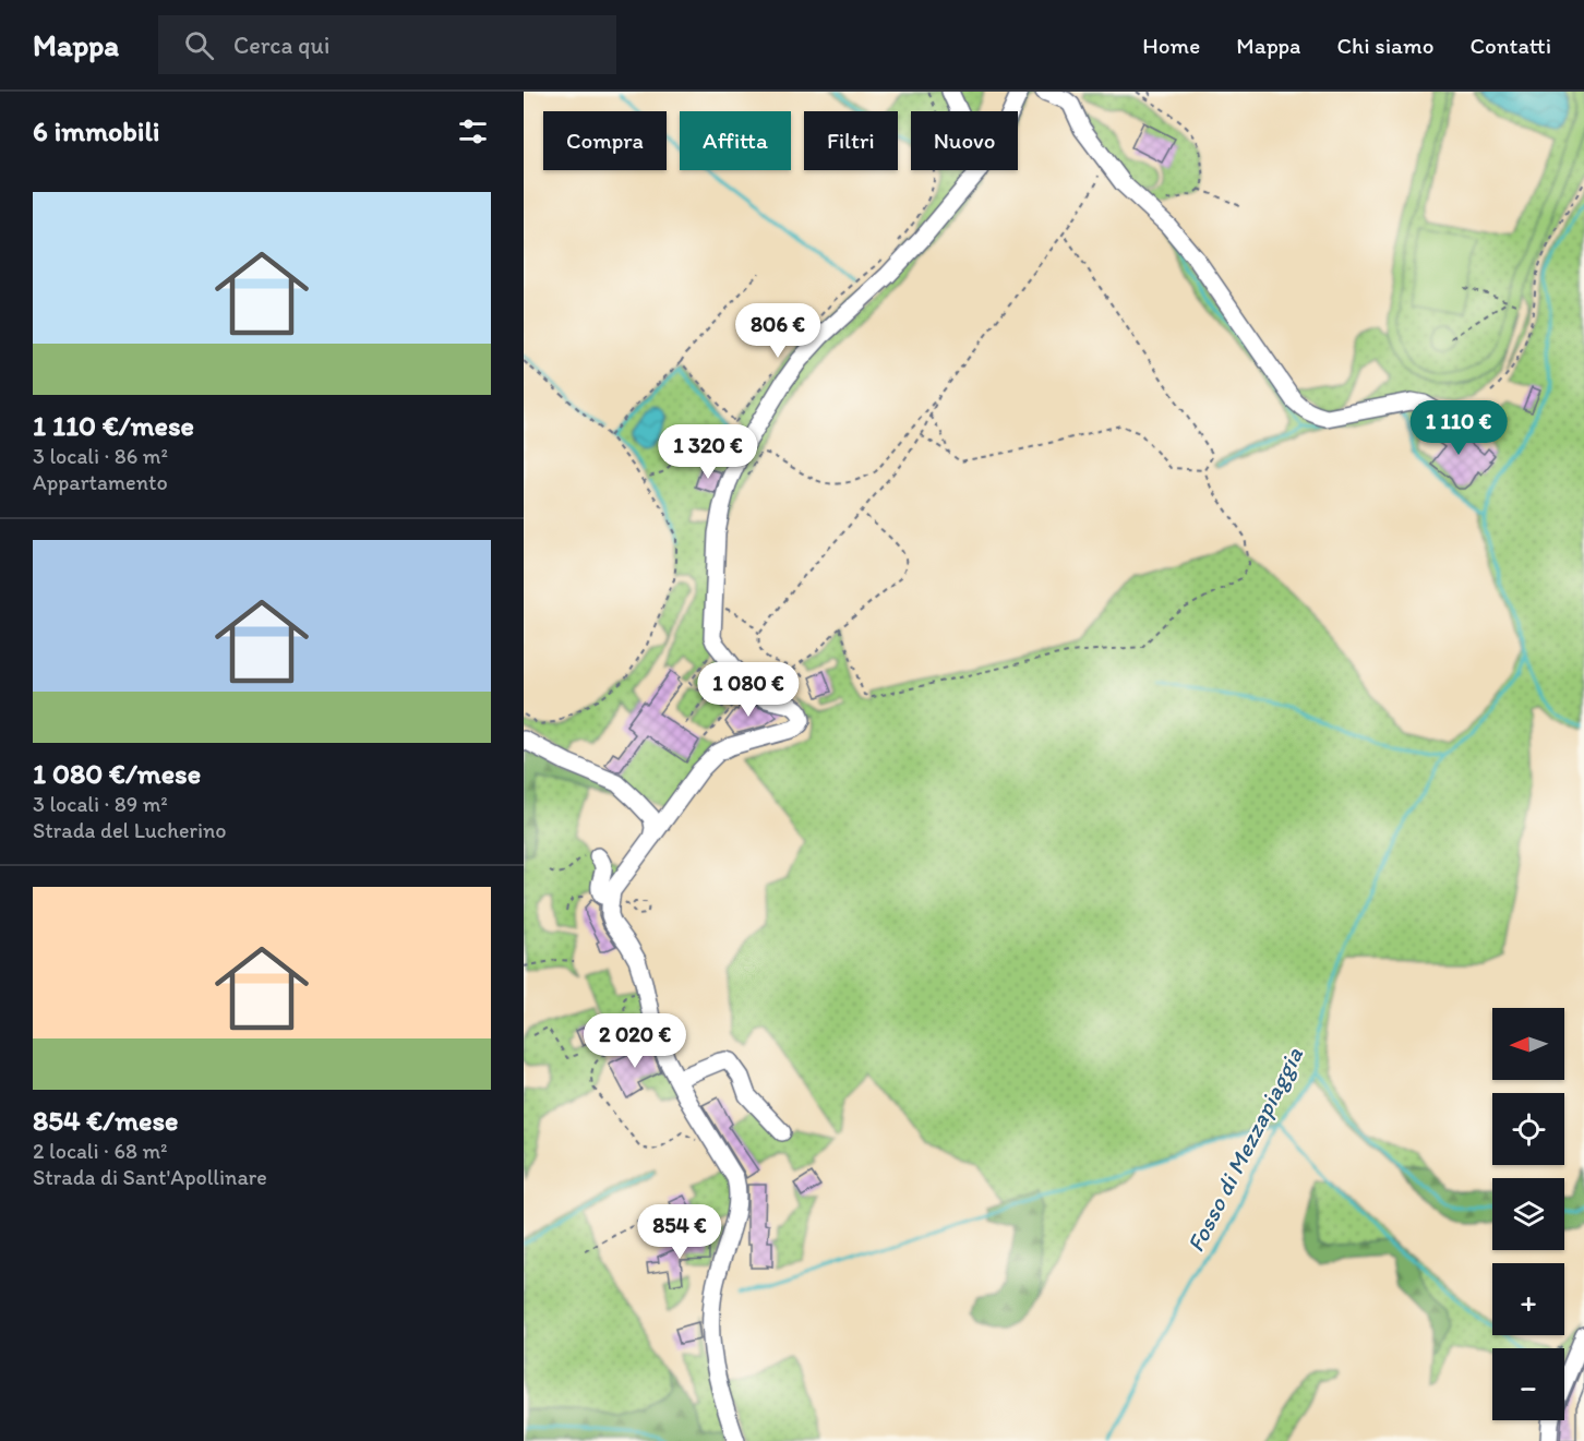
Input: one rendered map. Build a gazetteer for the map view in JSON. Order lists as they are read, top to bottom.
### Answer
{
  "water": ["Fosso di Mezzapiaggia"],
  "north": "left",
  "page": {
    "header": "Mappa",
    "search": "Cerca qui",
    "nav": [
      "Home",
      "Mappa",
      "Chi siamo",
      "Contatti"
    ],
    "heading": "6 immobili",
    "chip": [
      "Compra",
      "Affitta",
      "Filtri",
      "Nuovo"
    ],
    "list": [
      {
        "name": "1 110 €/mese",
        "note": "3 locali · 86 m² · Appartamento"
      },
      {
        "name": "1 080 €/mese",
        "note": "3 locali · 89 m² · Strada del Lucherino"
      },
      {
        "name": "854 €/mese",
        "note": "2 locali · 68 m² · Strada di Sant'Apollinare"
      }
    ],
    "price": [
      "806 €",
      "1 110 €",
      "1 320 €",
      "1 080 €",
      "2 020 €",
      "854 €"
    ],
    "map_buttons": ["+", "−"]
  }
}
